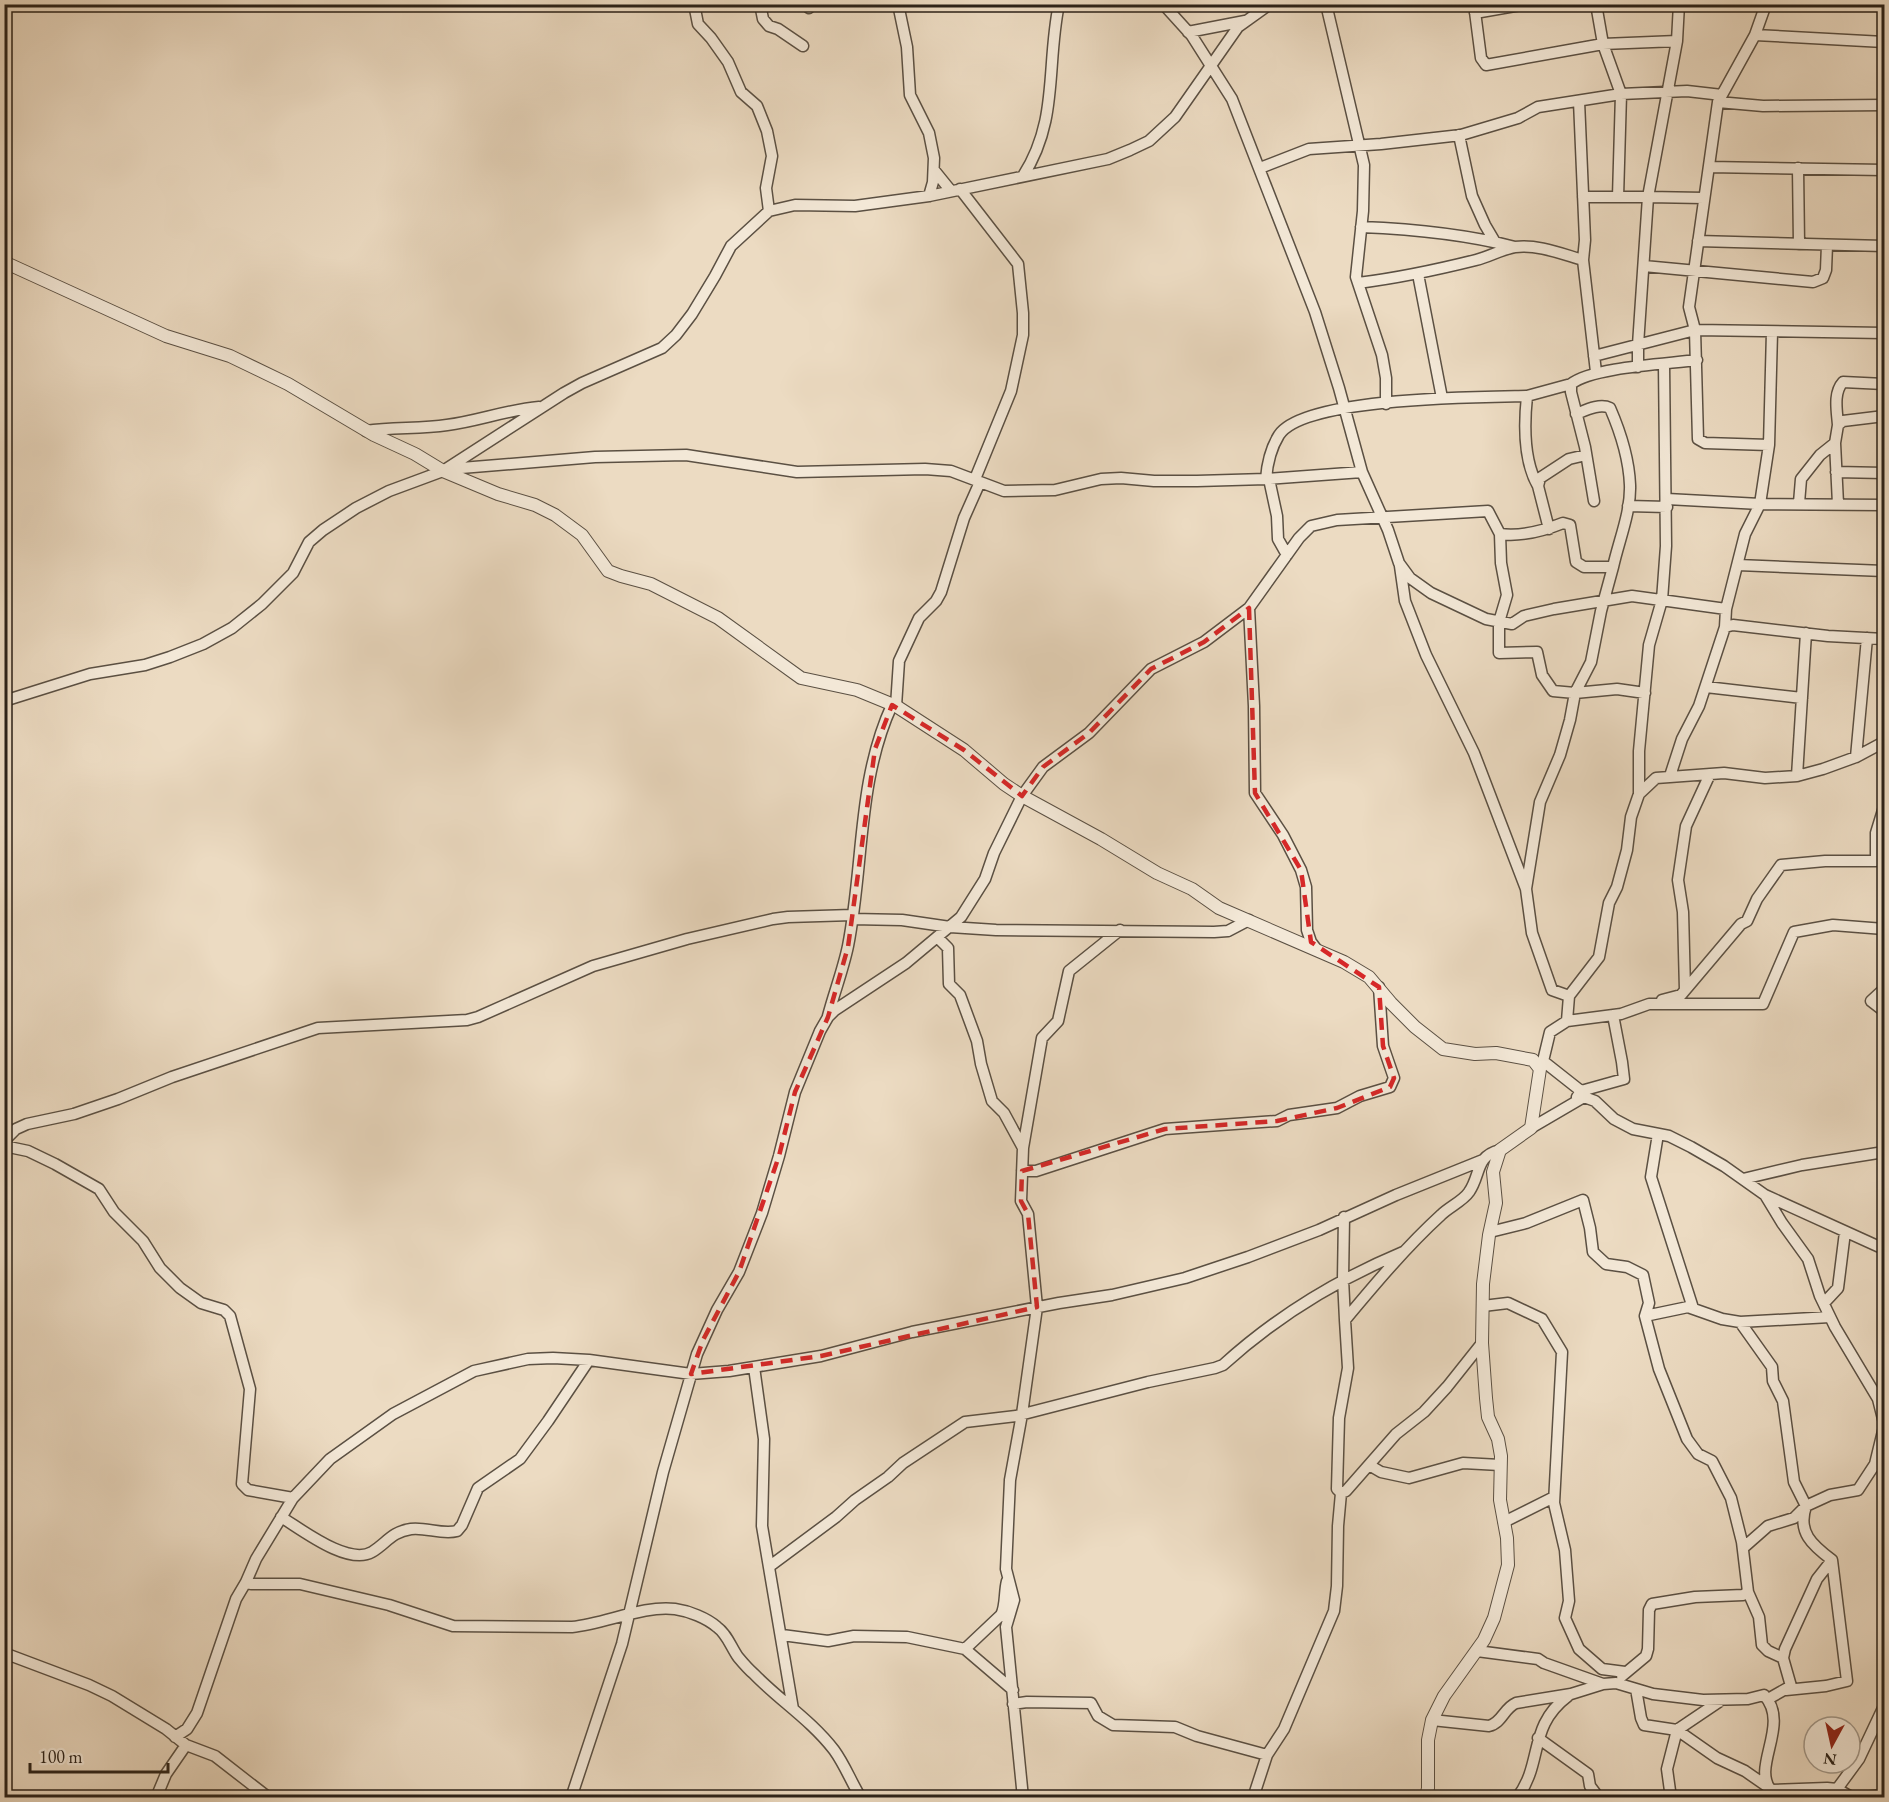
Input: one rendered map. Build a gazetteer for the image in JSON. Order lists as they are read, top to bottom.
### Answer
{
  "scale_bar": "100 m",
  "north": "bottom"
}
